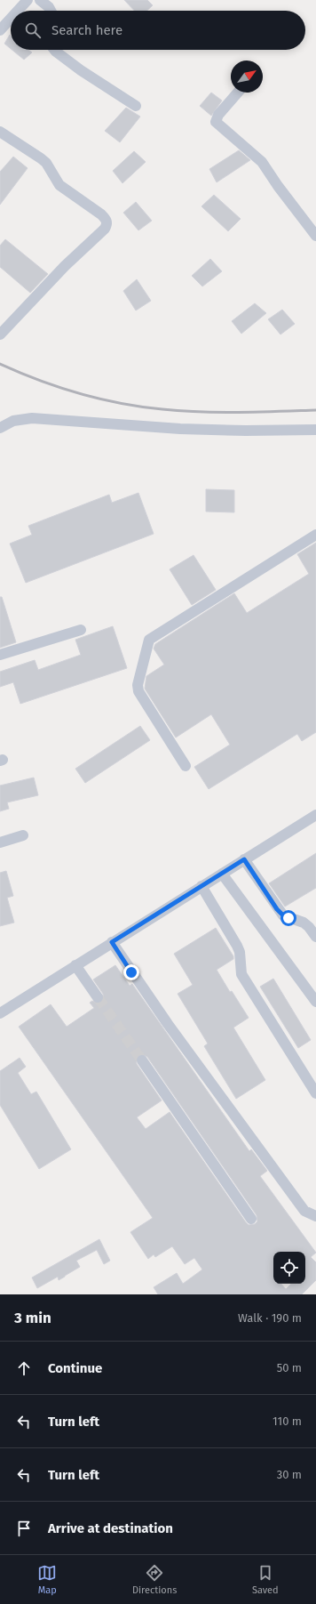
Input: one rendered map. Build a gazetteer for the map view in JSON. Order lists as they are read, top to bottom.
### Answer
{
  "north": "top right",
  "page": {
    "search": "Search here",
    "heading": ["3 min", "Walk · 190 m"],
    "list": [
      ["Continue", "50 m"],
      ["Turn left", "110 m"],
      ["Turn left", "30 m"],
      "Arrive at destination"
    ],
    "nav": ["Map", "Directions", "Saved"]
  }
}
